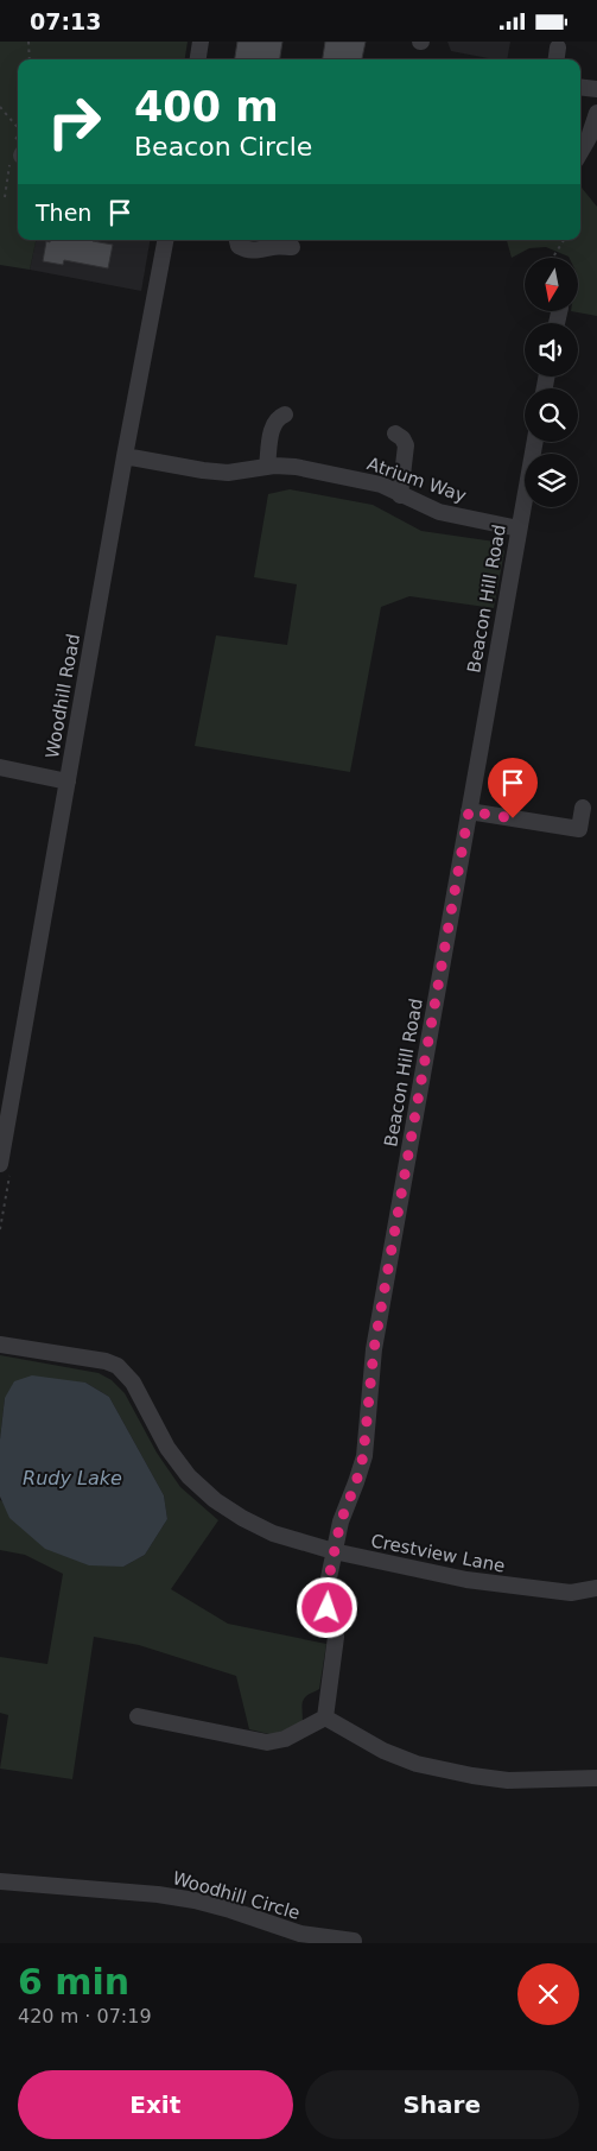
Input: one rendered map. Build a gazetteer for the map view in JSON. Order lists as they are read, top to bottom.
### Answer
{
  "streets": {
    "street": [
      "Atrium Way",
      "Beacon Hill Road",
      "Woodhill Road",
      "Crestview Lane",
      "Woodhill Circle"
    ]
  },
  "crossings": [
    ["Atrium Way", "Beacon Hill Road"],
    ["Atrium Way", "Woodhill Road"],
    ["Beacon Hill Road", "Crestview Lane"]
  ],
  "water": ["Rudy Lake"],
  "north": "bottom",
  "page": {
    "status": "07:13",
    "turn": ["400 m", "Beacon Circle"],
    "then": "Then",
    "heading": ["6 min", "420 m · 07:19"],
    "buttons": ["Exit", "Share"]
  }
}
